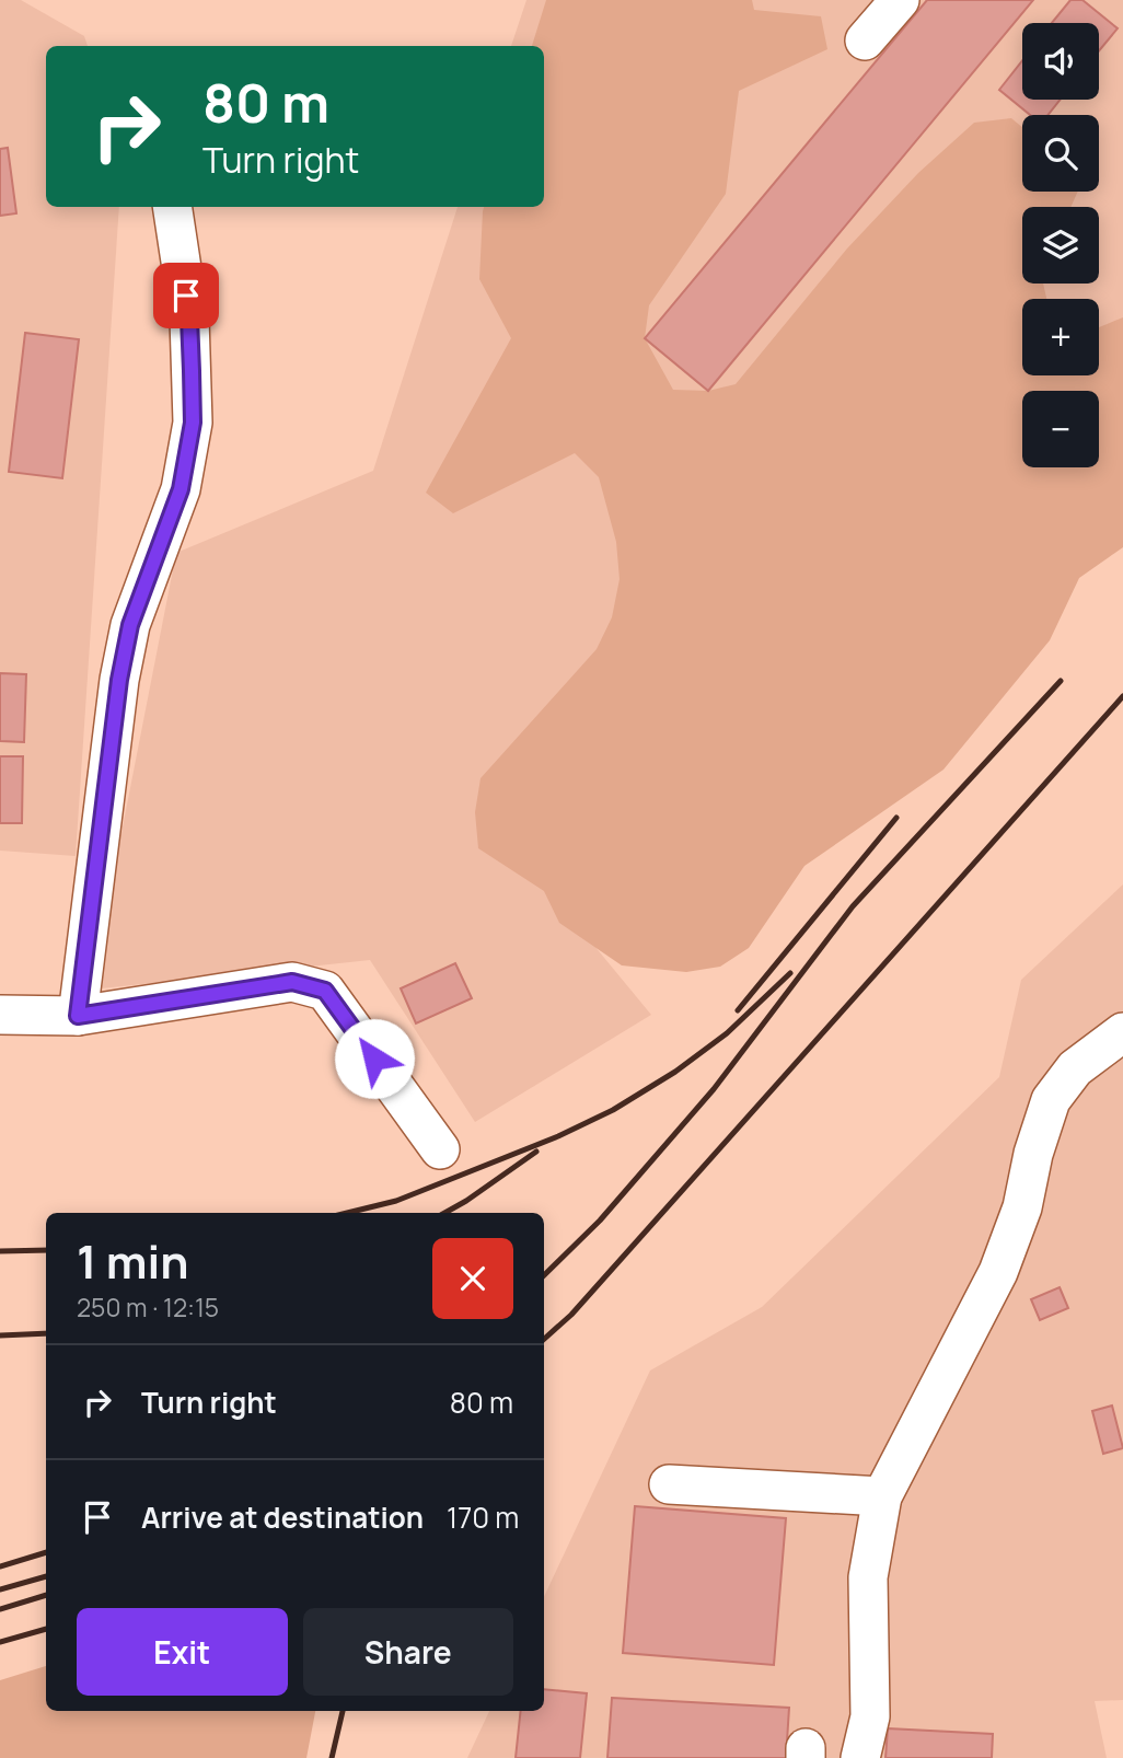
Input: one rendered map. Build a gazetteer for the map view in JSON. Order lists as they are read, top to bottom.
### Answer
{
  "page": {
    "map_buttons": ["+", "−"],
    "turn": ["80 m", "Turn right"],
    "heading": ["1 min", "250 m · 12:15"],
    "list": [
      {
        "name": "Turn right",
        "value": "80 m"
      },
      {
        "name": "Arrive at destination",
        "value": "170 m"
      }
    ],
    "buttons": ["Exit", "Share"]
  }
}
